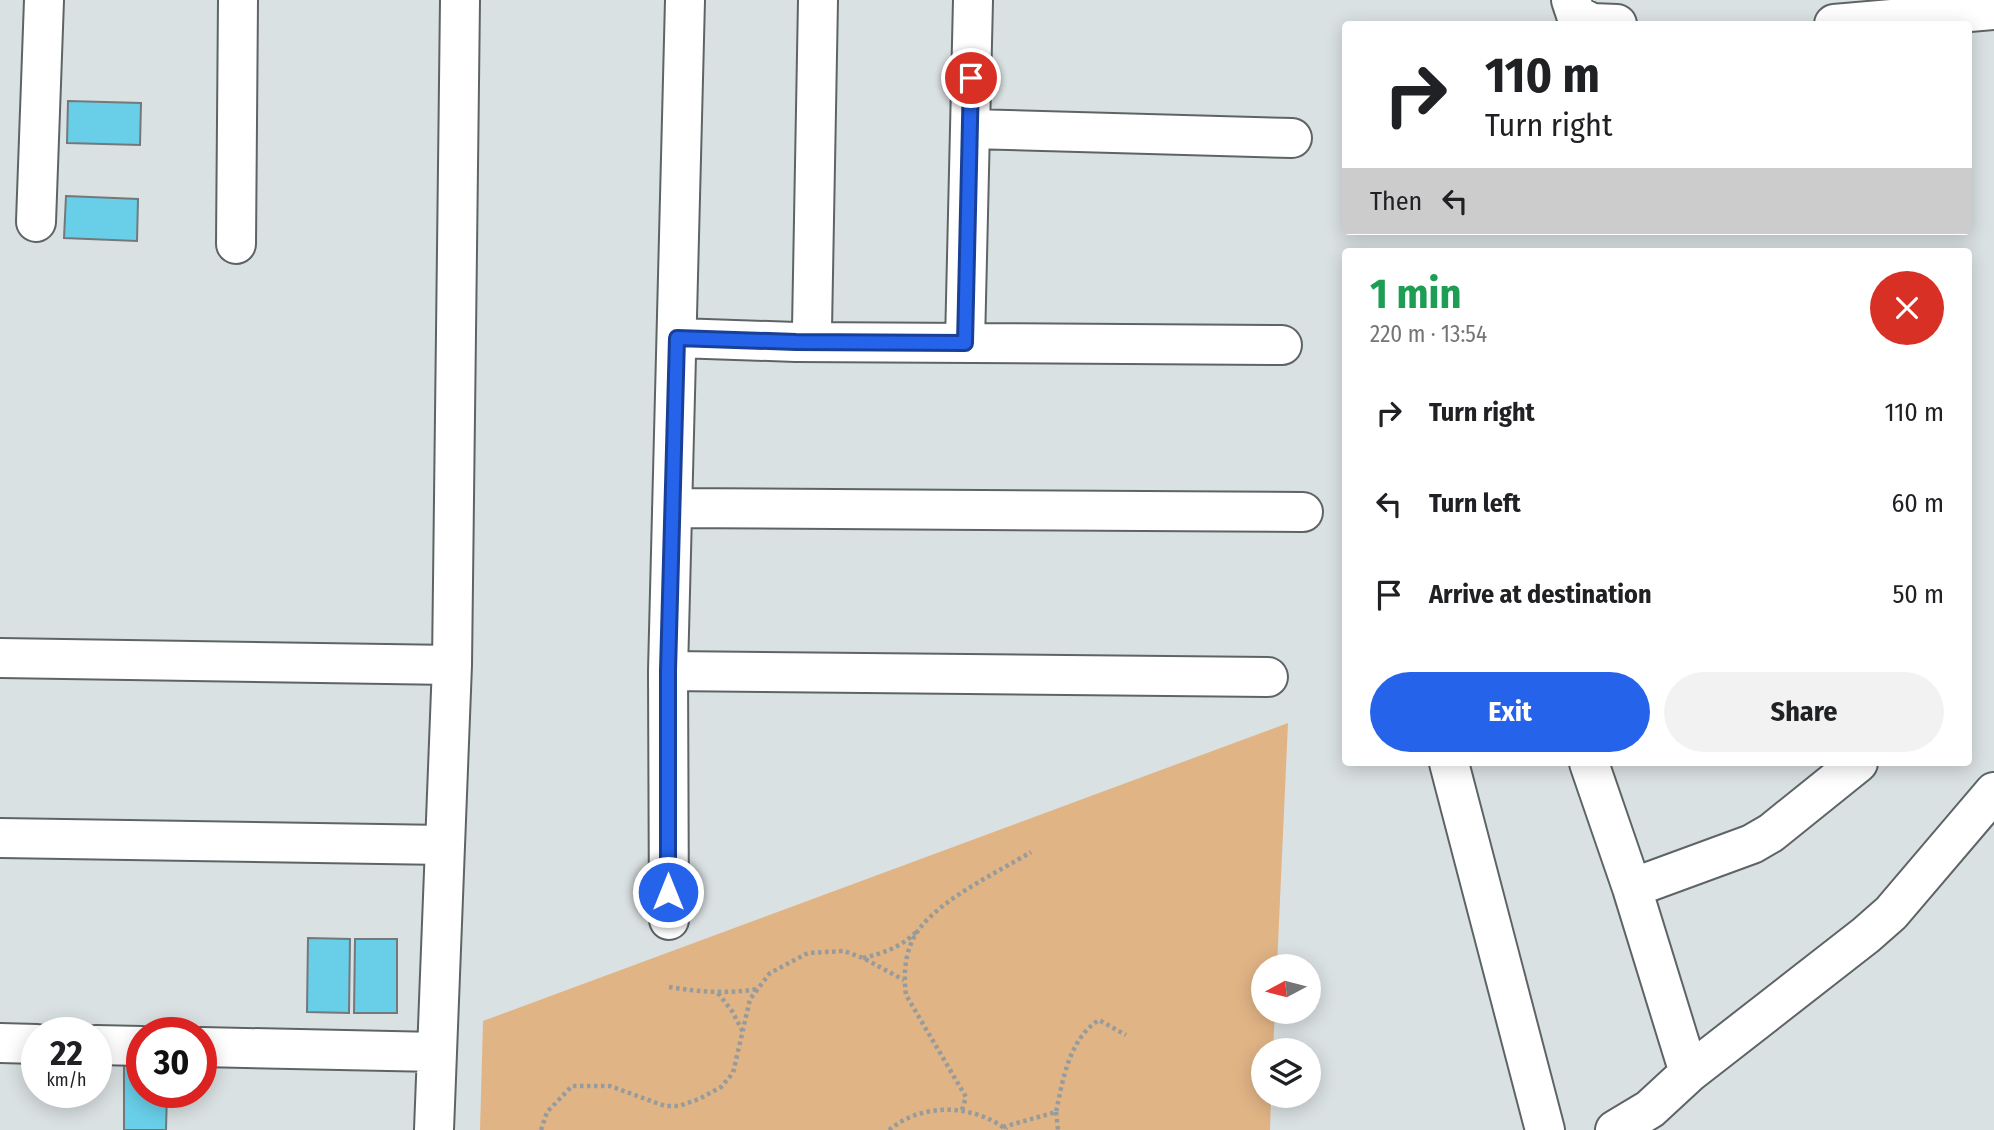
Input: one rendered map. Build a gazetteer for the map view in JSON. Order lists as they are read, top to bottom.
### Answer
{
  "north": "left",
  "page": {
    "turn": ["110 m", "Turn right"],
    "then": "Then",
    "heading": ["1 min", "220 m · 13:54"],
    "list": [
      {
        "name": "Turn right",
        "value": "110 m"
      },
      {
        "name": "Turn left",
        "value": "60 m"
      },
      {
        "name": "Arrive at destination",
        "value": "50 m"
      }
    ],
    "buttons": ["Exit", "Share"],
    "speed": "22 km/h",
    "limit": "30"
  }
}
